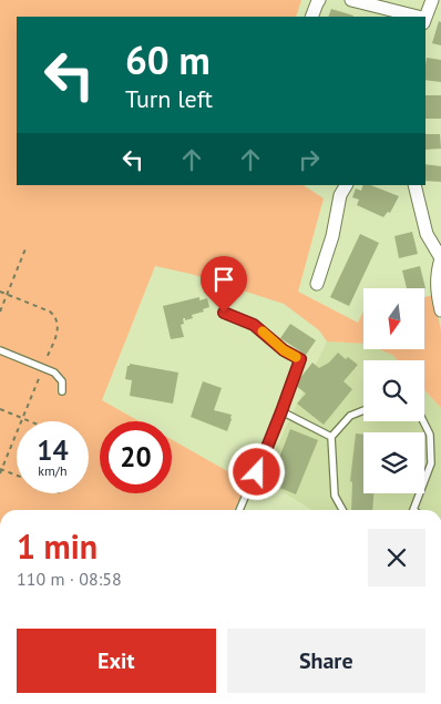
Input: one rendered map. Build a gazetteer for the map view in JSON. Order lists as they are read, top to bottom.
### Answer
{
  "north": "bottom",
  "page": {
    "turn": ["60 m", "Turn left"],
    "speed": "14 km/h",
    "limit": "20",
    "heading": ["1 min", "110 m · 08:58"],
    "buttons": ["Exit", "Share"]
  }
}
